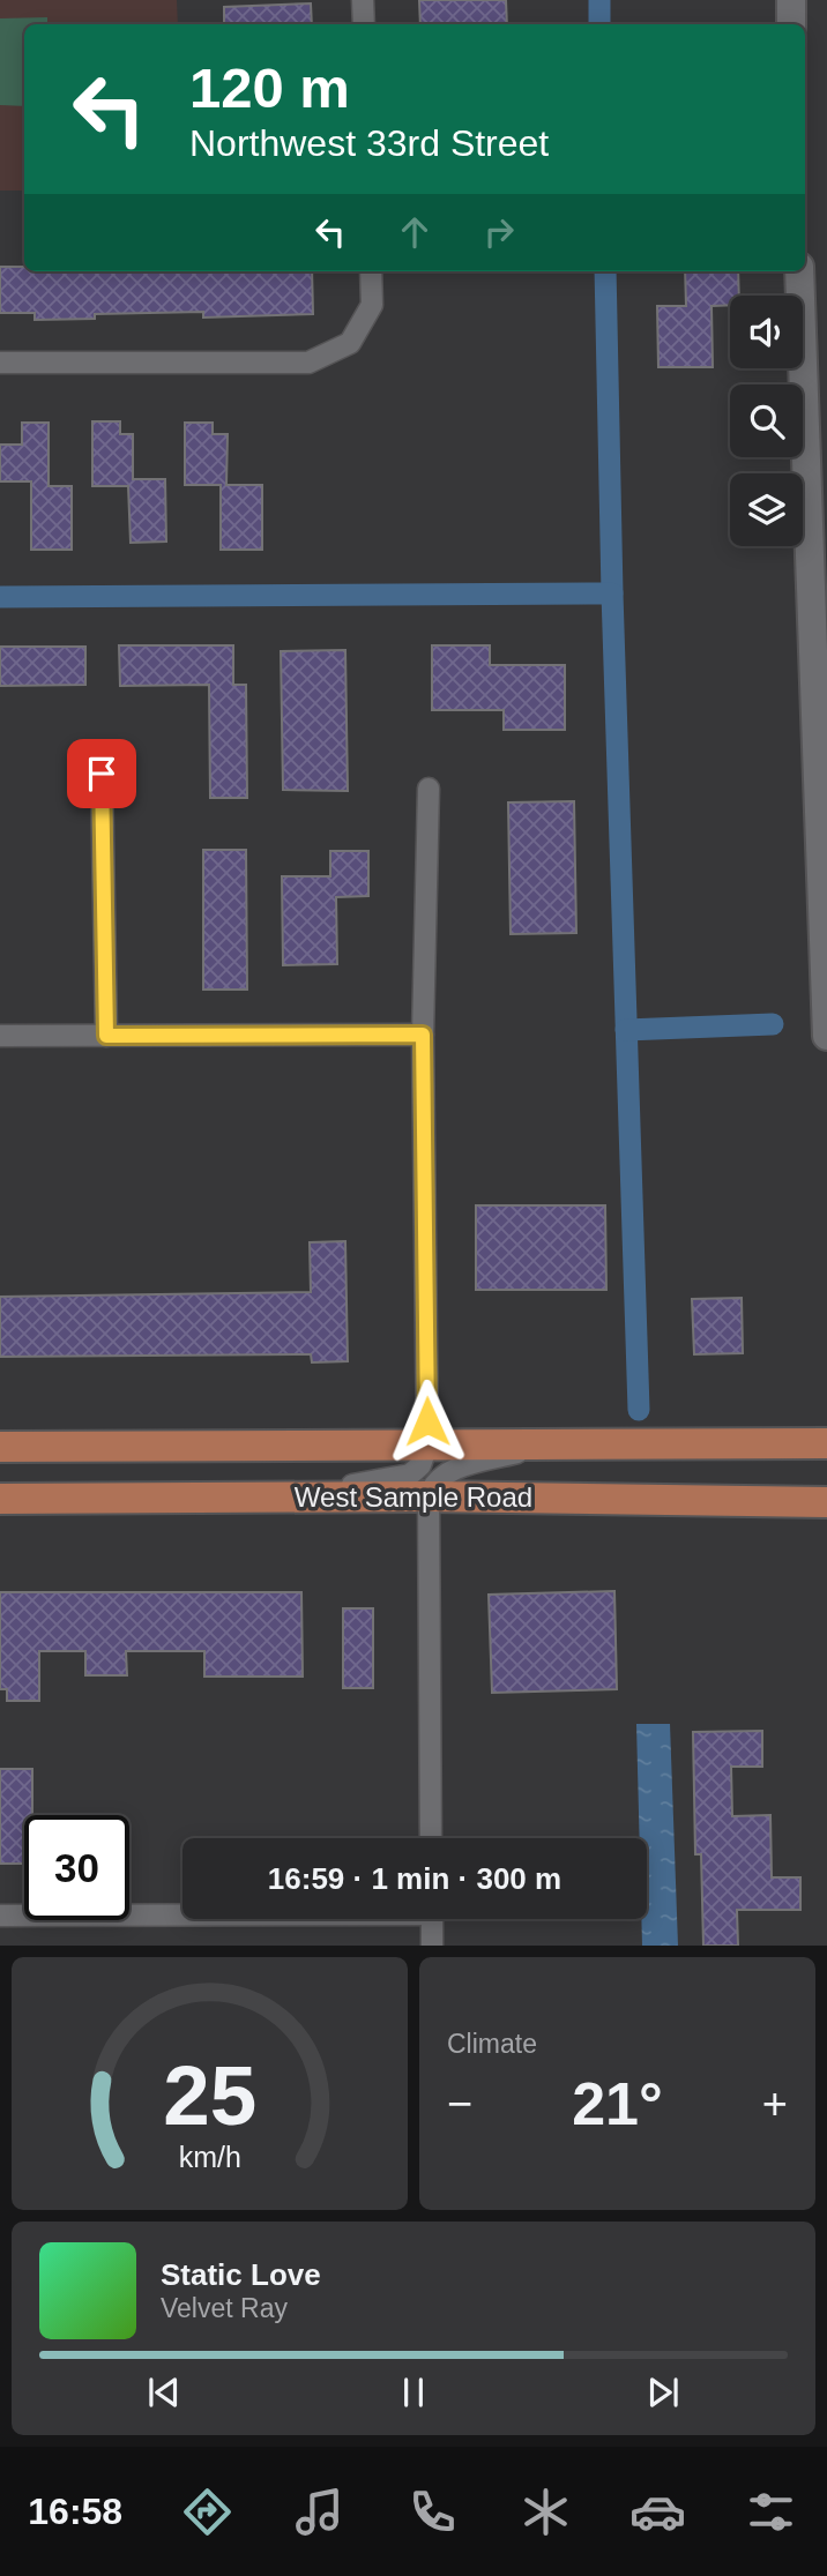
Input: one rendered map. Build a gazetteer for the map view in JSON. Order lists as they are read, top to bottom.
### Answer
{
  "streets": {
    "main road": ["West Sample Road"]
  },
  "page": {
    "turn": ["120 m", "Northwest 33rd Street"],
    "limit": "30",
    "trip": "16:59 · 1 min · 300 m",
    "tile": "Climate",
    "heat": ["−", "21°", "+"],
    "song": ["Static Love", "Velvet Ray"],
    "tabs": "16:58",
    "gauge": ["25", "km/h"]
  }
}
